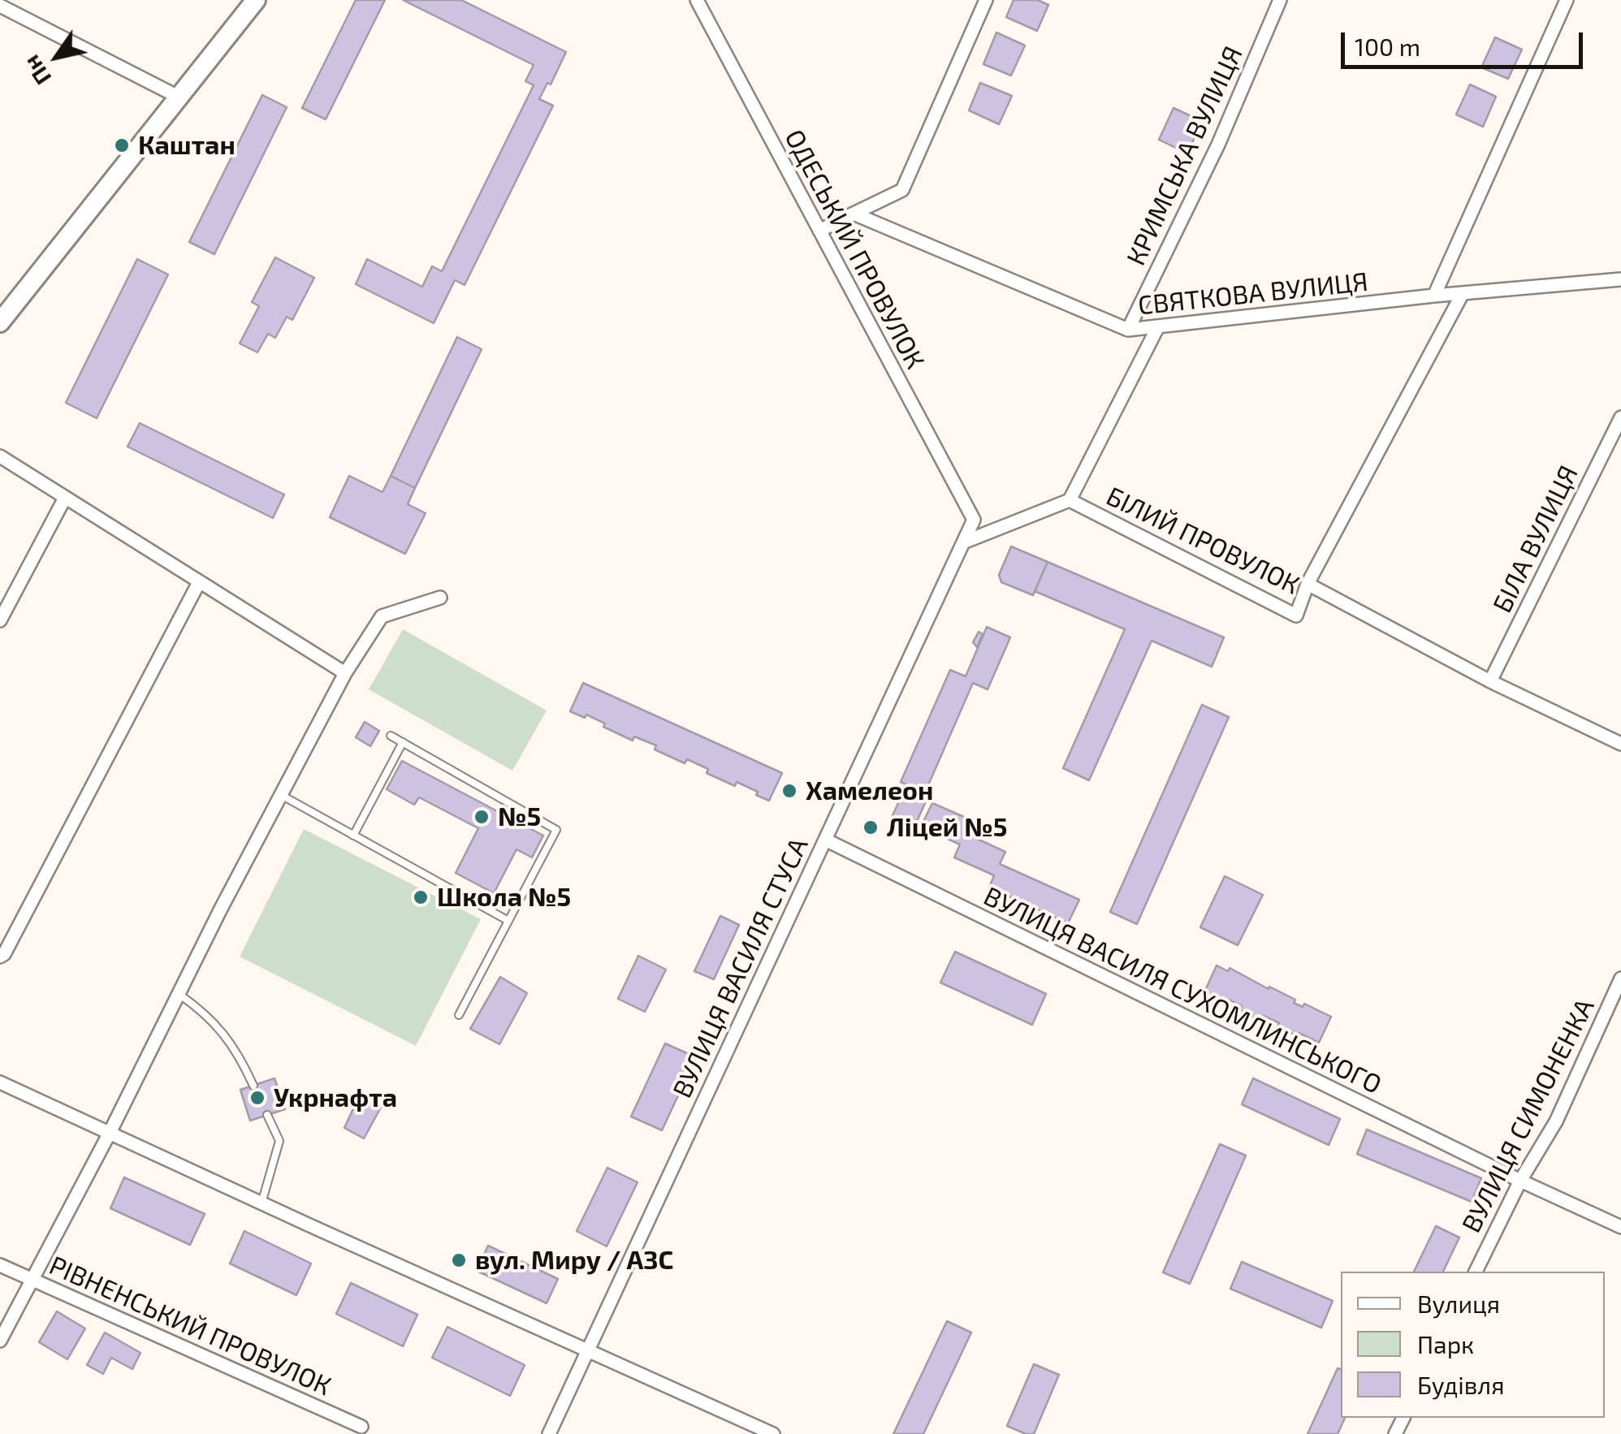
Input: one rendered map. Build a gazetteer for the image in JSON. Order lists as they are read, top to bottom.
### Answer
{
  "streets": {
    "street": [
      "КРИМСЬКА ВУЛИЦЯ",
      "ОДЕСЬКИЙ ПРОВУЛОК",
      "СВЯТКОВА ВУЛИЦЯ",
      "БІЛА ВУЛИЦЯ",
      "БІЛИЙ ПРОВУЛОК",
      "ВУЛИЦЯ ВАСИЛЯ СТУСА",
      "ВУЛИЦЯ ВАСИЛЯ СУХОМЛИНСЬКОГО",
      "ВУЛИЦЯ СИМОНЕНКА",
      "РІВНЕНСЬКИЙ ПРОВУЛОК"
    ]
  },
  "crossings": [
    ["КРИМСЬКА ВУЛИЦЯ", "СВЯТКОВА ВУЛИЦЯ"],
    ["ОДЕСЬКИЙ ПРОВУЛОК", "ВУЛИЦЯ ВАСИЛЯ СТУСА"],
    ["СВЯТКОВА ВУЛИЦЯ", "БІЛИЙ ПРОВУЛОК"],
    ["ВУЛИЦЯ ВАСИЛЯ СТУСА", "ВУЛИЦЯ ВАСИЛЯ СУХОМЛИНСЬКОГО"],
    ["ВУЛИЦЯ ВАСИЛЯ СУХОМЛИНСЬКОГО", "ВУЛИЦЯ СИМОНЕНКА"]
  ],
  "places": [
    "Каштан",
    "Хамелеон",
    "№5",
    "Ліцей №5",
    "Школа №5",
    "Укрнафта",
    "вул. Миру / АЗС"
  ],
  "legend": ["Вулиця", "Парк", "Будівля"],
  "scale_bar": "100 m",
  "north": "bottom left"
}
